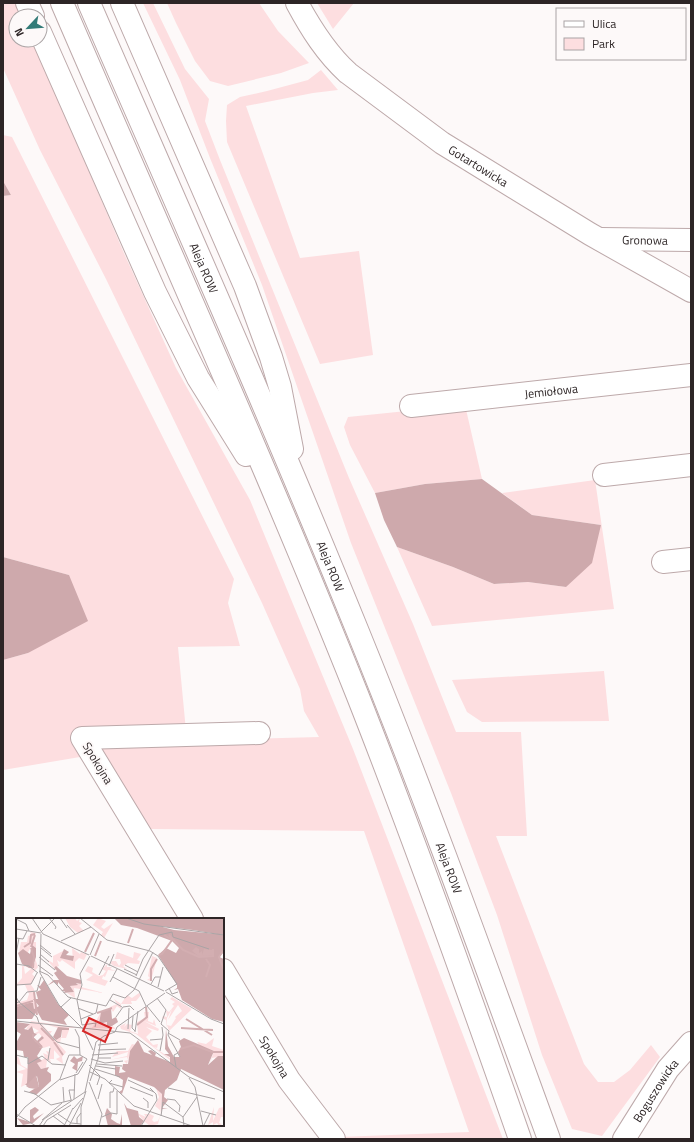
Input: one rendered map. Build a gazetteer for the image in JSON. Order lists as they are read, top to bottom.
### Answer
{
  "streets": {
    "main road": [
      "Gotartowicka",
      "Gronowa",
      "Aleja ROW",
      "Jemiołowa",
      "Spokojna",
      "Boguszowicka"
    ]
  },
  "crossings": [
    ["Gotartowicka", "Gronowa"]
  ],
  "legend": ["Ulica", "Park"],
  "north": "bottom left"
}
